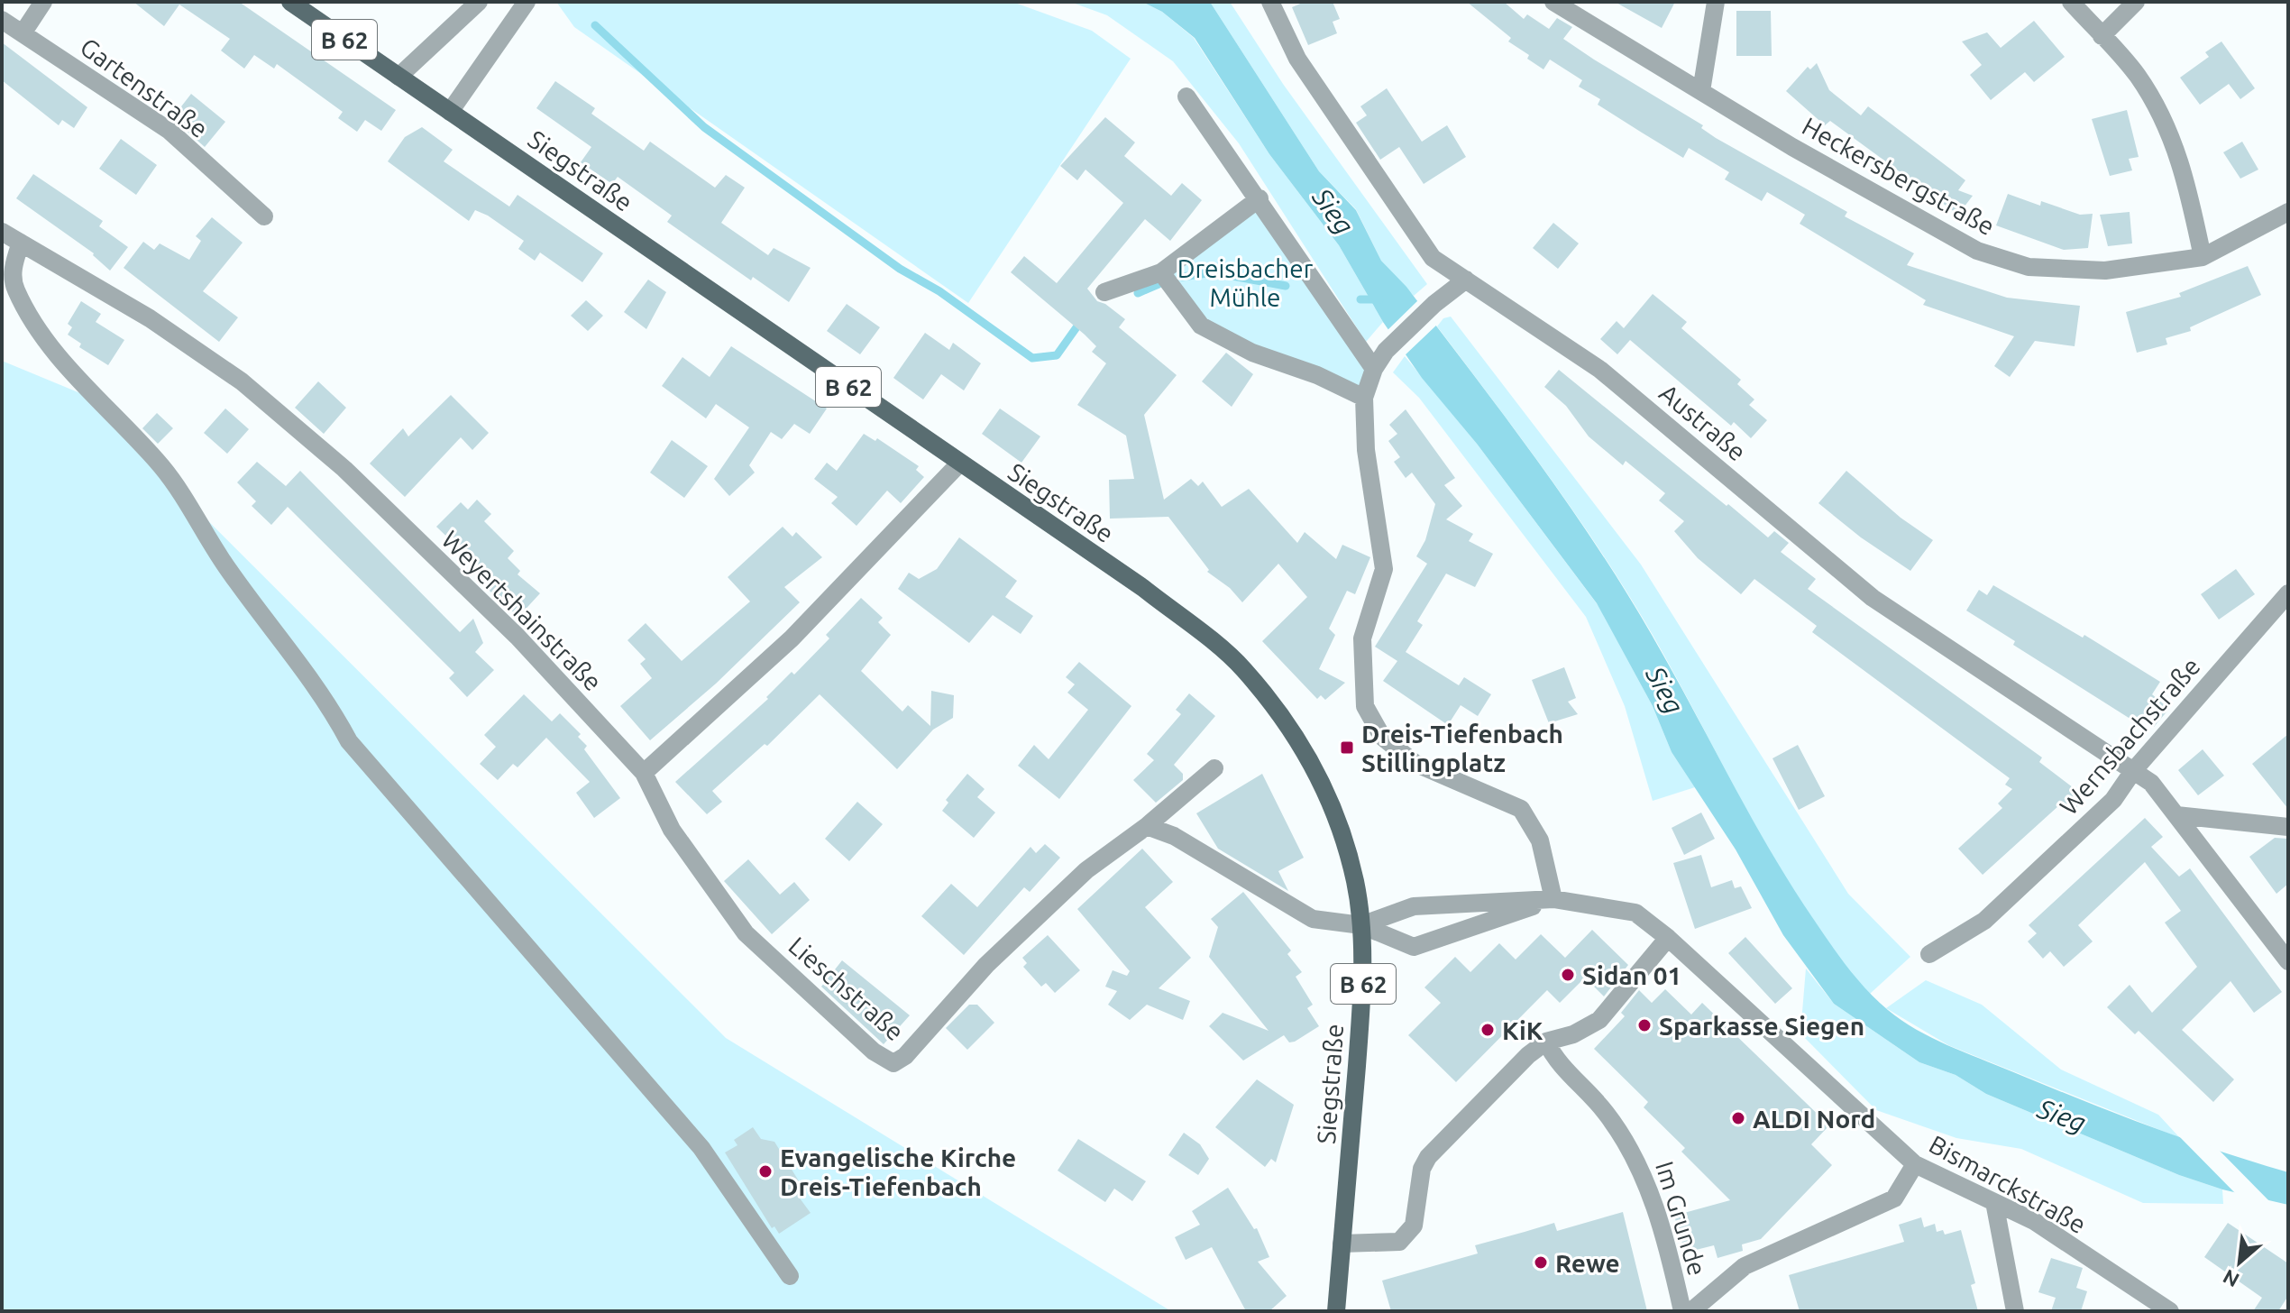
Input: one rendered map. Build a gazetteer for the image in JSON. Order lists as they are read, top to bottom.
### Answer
{
  "streets": {
    "main road": ["B 62", "Siegstraße"],
    "street": [
      "Gartenstraße",
      "Heckersbergstraße",
      "Austraße",
      "Weyertshainstraße",
      "Wernsbachstraße",
      "Lieschstraße",
      "Bismarckstraße",
      "Im Grunde"
    ]
  },
  "crossings": [
    ["Siegstraße", "Bismarckstraße"],
    ["Austraße", "Wernsbachstraße"],
    ["Weyertshainstraße", "Lieschstraße"]
  ],
  "water": ["Sieg"],
  "parks": ["Dreisbacher Mühle"],
  "places": {
    "transit": ["Dreis-Tiefenbach Stillingplatz"],
    "other": [
      "Sidan 01",
      "Sparkasse Siegen",
      "KiK",
      "ALDI Nord",
      "Evangelische Kirche Dreis-Tiefenbach",
      "Rewe"
    ]
  },
  "north": "bottom left"
}
